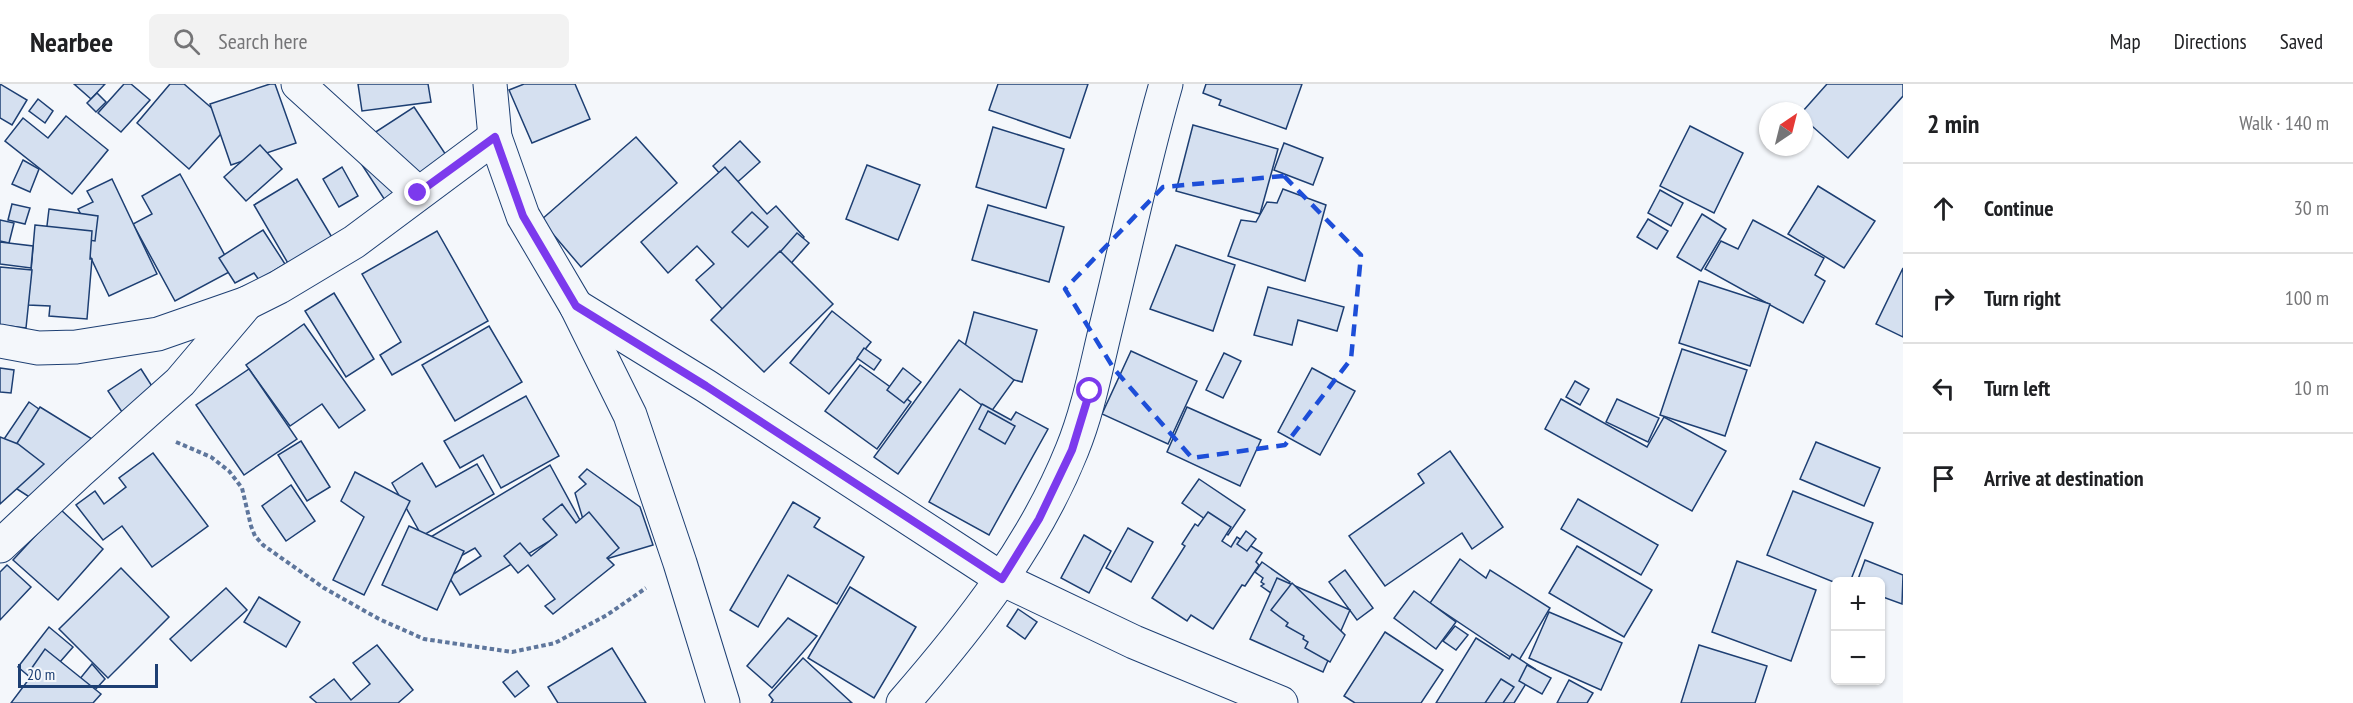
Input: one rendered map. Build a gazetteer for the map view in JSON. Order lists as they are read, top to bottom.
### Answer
{
  "scale_bar": "20 m",
  "north": "top right",
  "page": {
    "header": "Nearbee",
    "search": "Search here",
    "nav": ["Map", "Directions", "Saved"],
    "heading": ["2 min", "Walk · 140 m"],
    "list": [
      ["Continue", "30 m"],
      ["Turn right", "100 m"],
      ["Turn left", "10 m"],
      "Arrive at destination"
    ],
    "map_buttons": ["+", "−"],
    "scale": "20 m"
  }
}
